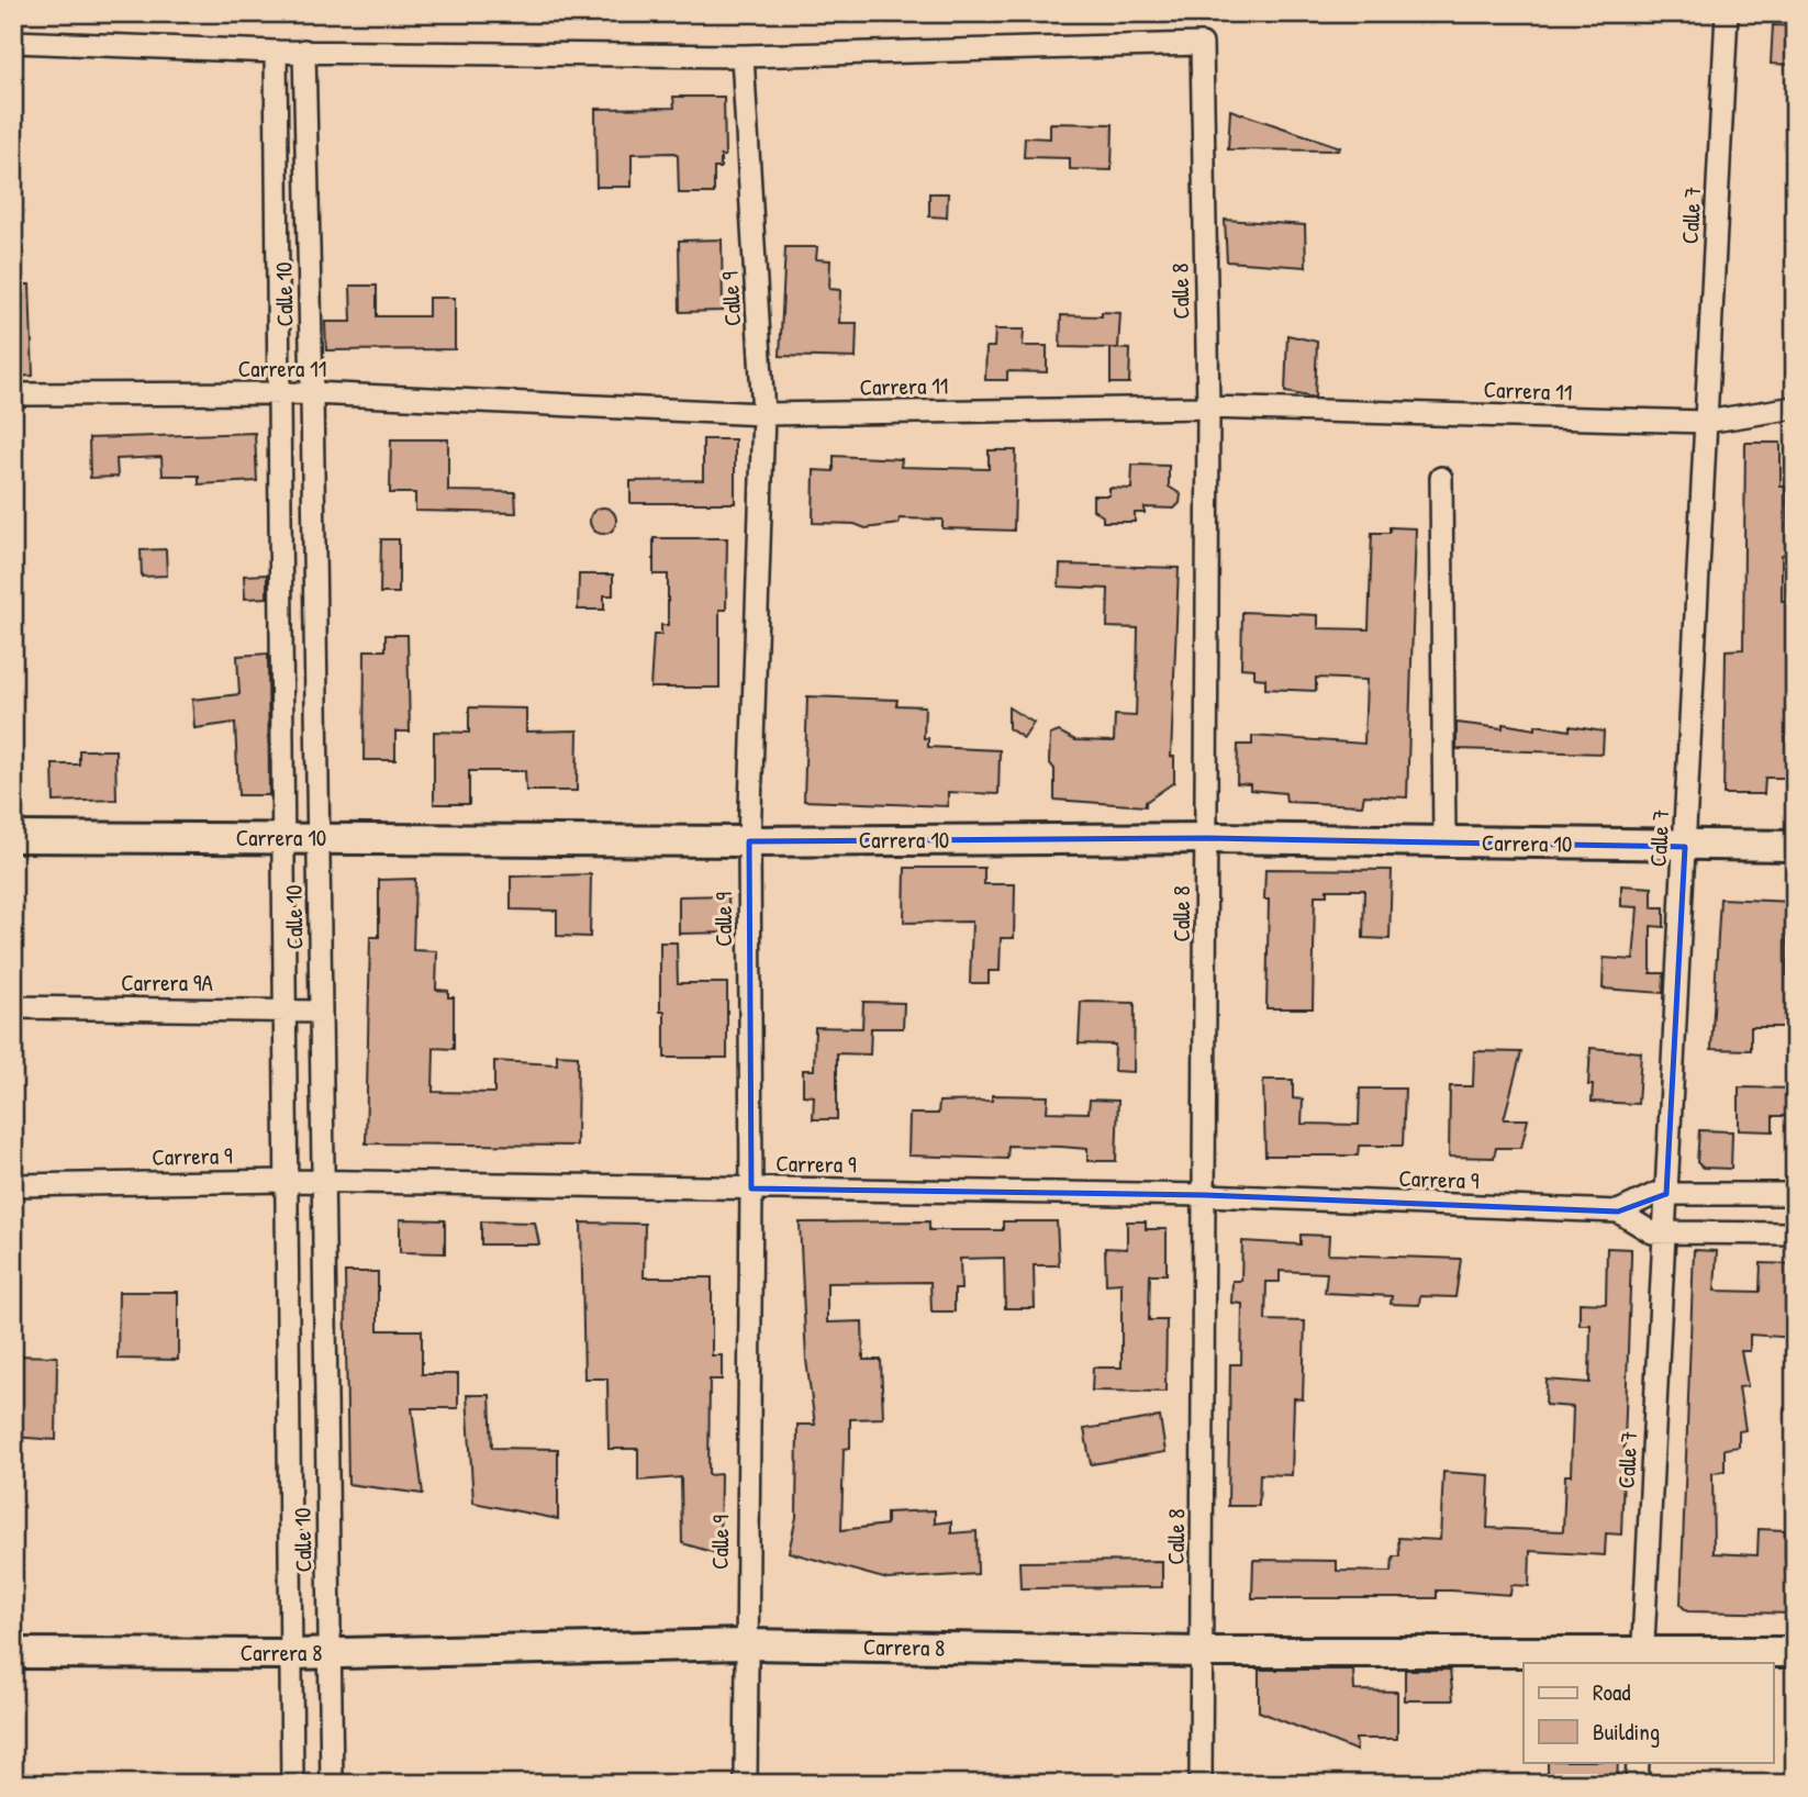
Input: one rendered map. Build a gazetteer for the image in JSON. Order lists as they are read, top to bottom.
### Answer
{
  "streets": {
    "street": [
      "Calle 7",
      "Calle 8",
      "Calle 10",
      "Calle 9",
      "Carrera 11",
      "Carrera 10",
      "Carrera 9A",
      "Carrera 9",
      "Carrera 8"
    ]
  },
  "crossings": [
    ["Calle 7", "Carrera 11"],
    ["Calle 7", "Carrera 10"],
    ["Calle 7", "Carrera 9"],
    ["Calle 7", "Carrera 8"],
    ["Calle 8", "Calle 9"],
    ["Calle 8", "Carrera 11"],
    ["Calle 8", "Carrera 10"],
    ["Calle 8", "Carrera 9"],
    ["Calle 8", "Carrera 8"],
    ["Calle 10", "Carrera 11"],
    ["Calle 10", "Carrera 10"],
    ["Calle 10", "Carrera 9A"],
    ["Calle 10", "Carrera 9"],
    ["Calle 10", "Carrera 8"],
    ["Calle 9", "Carrera 11"],
    ["Calle 9", "Carrera 10"],
    ["Calle 9", "Carrera 9"],
    ["Calle 9", "Carrera 8"]
  ],
  "legend": ["Road", "Building"]
}
